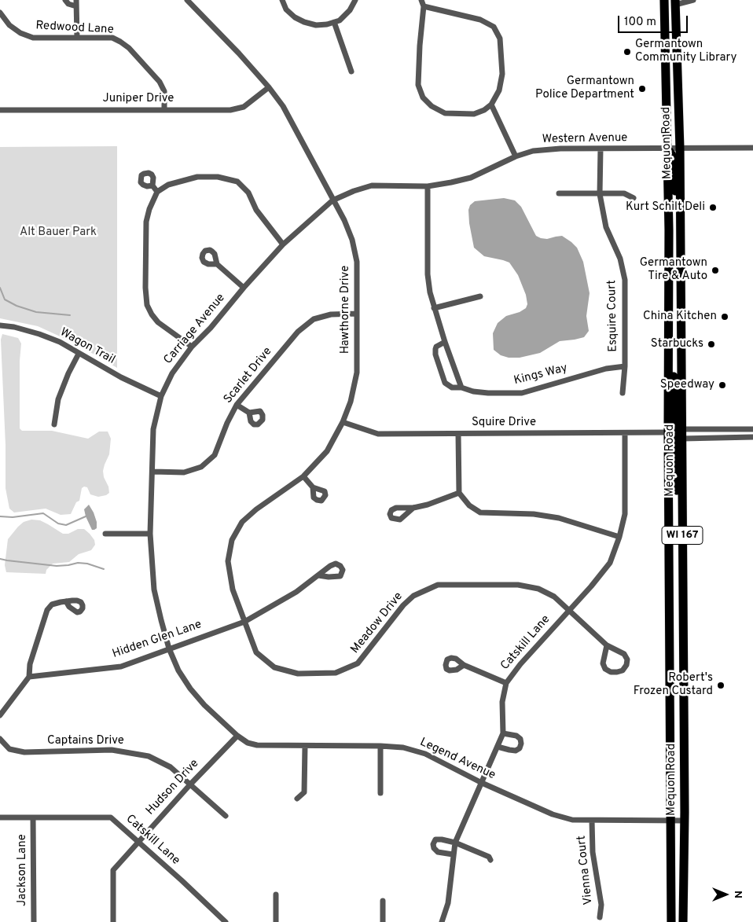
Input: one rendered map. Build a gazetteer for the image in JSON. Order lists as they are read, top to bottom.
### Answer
{
  "streets": {
    "main road": ["Mequon Road", "WI 167"],
    "street": [
      "Redwood Lane",
      "Juniper Drive",
      "Western Avenue",
      "Hawthorne Drive",
      "Esquire Court",
      "Carriage Avenue",
      "Wagon Trail",
      "Kings Way",
      "Scarlet Drive",
      "Squire Drive",
      "Meadow Drive",
      "Hidden Glen Lane",
      "Catskill Lane",
      "Captains Drive",
      "Legend Avenue",
      "Hudson Drive",
      "Jackson Lane",
      "Vienna Court"
    ]
  },
  "crossings": [
    ["Redwood Lane", "Juniper Drive"],
    ["Juniper Drive", "Hawthorne Drive"],
    ["Western Avenue", "Mequon Road"],
    ["Western Avenue", "Hawthorne Drive"],
    ["Western Avenue", "Esquire Court"],
    ["Western Avenue", "Carriage Avenue"],
    ["Mequon Road", "Squire Drive"],
    ["Mequon Road", "Legend Avenue"],
    ["Hawthorne Drive", "Carriage Avenue"],
    ["Hawthorne Drive", "Scarlet Drive"],
    ["Hawthorne Drive", "Squire Drive"],
    ["Hawthorne Drive", "Meadow Drive"],
    ["Hawthorne Drive", "Hidden Glen Lane"],
    ["Esquire Court", "Kings Way"],
    ["Carriage Avenue", "Wagon Trail"],
    ["Carriage Avenue", "Scarlet Drive"],
    ["Carriage Avenue", "Hidden Glen Lane"],
    ["Carriage Avenue", "Legend Avenue"],
    ["Squire Drive", "Catskill Lane"],
    ["Meadow Drive", "Hidden Glen Lane"],
    ["Meadow Drive", "Catskill Lane"],
    ["Hidden Glen Lane", "Legend Avenue"],
    ["Catskill Lane", "Legend Avenue"],
    ["Catskill Lane", "Hudson Drive"],
    ["Catskill Lane", "Jackson Lane"],
    ["Captains Drive", "Hudson Drive"],
    ["Legend Avenue", "Hudson Drive"],
    ["Legend Avenue", "Vienna Court"]
  ],
  "parks": ["Alt Bauer Park"],
  "places": [
    "Germantown Community Library",
    "Germantown Police Department",
    "Kurt Schilt Deli",
    "Germantown Tire & Auto",
    "China Kitchen",
    "Starbucks",
    "Speedway",
    "Robert's Frozen Custard"
  ],
  "scale_bar": "100 m",
  "north": "right"
}
